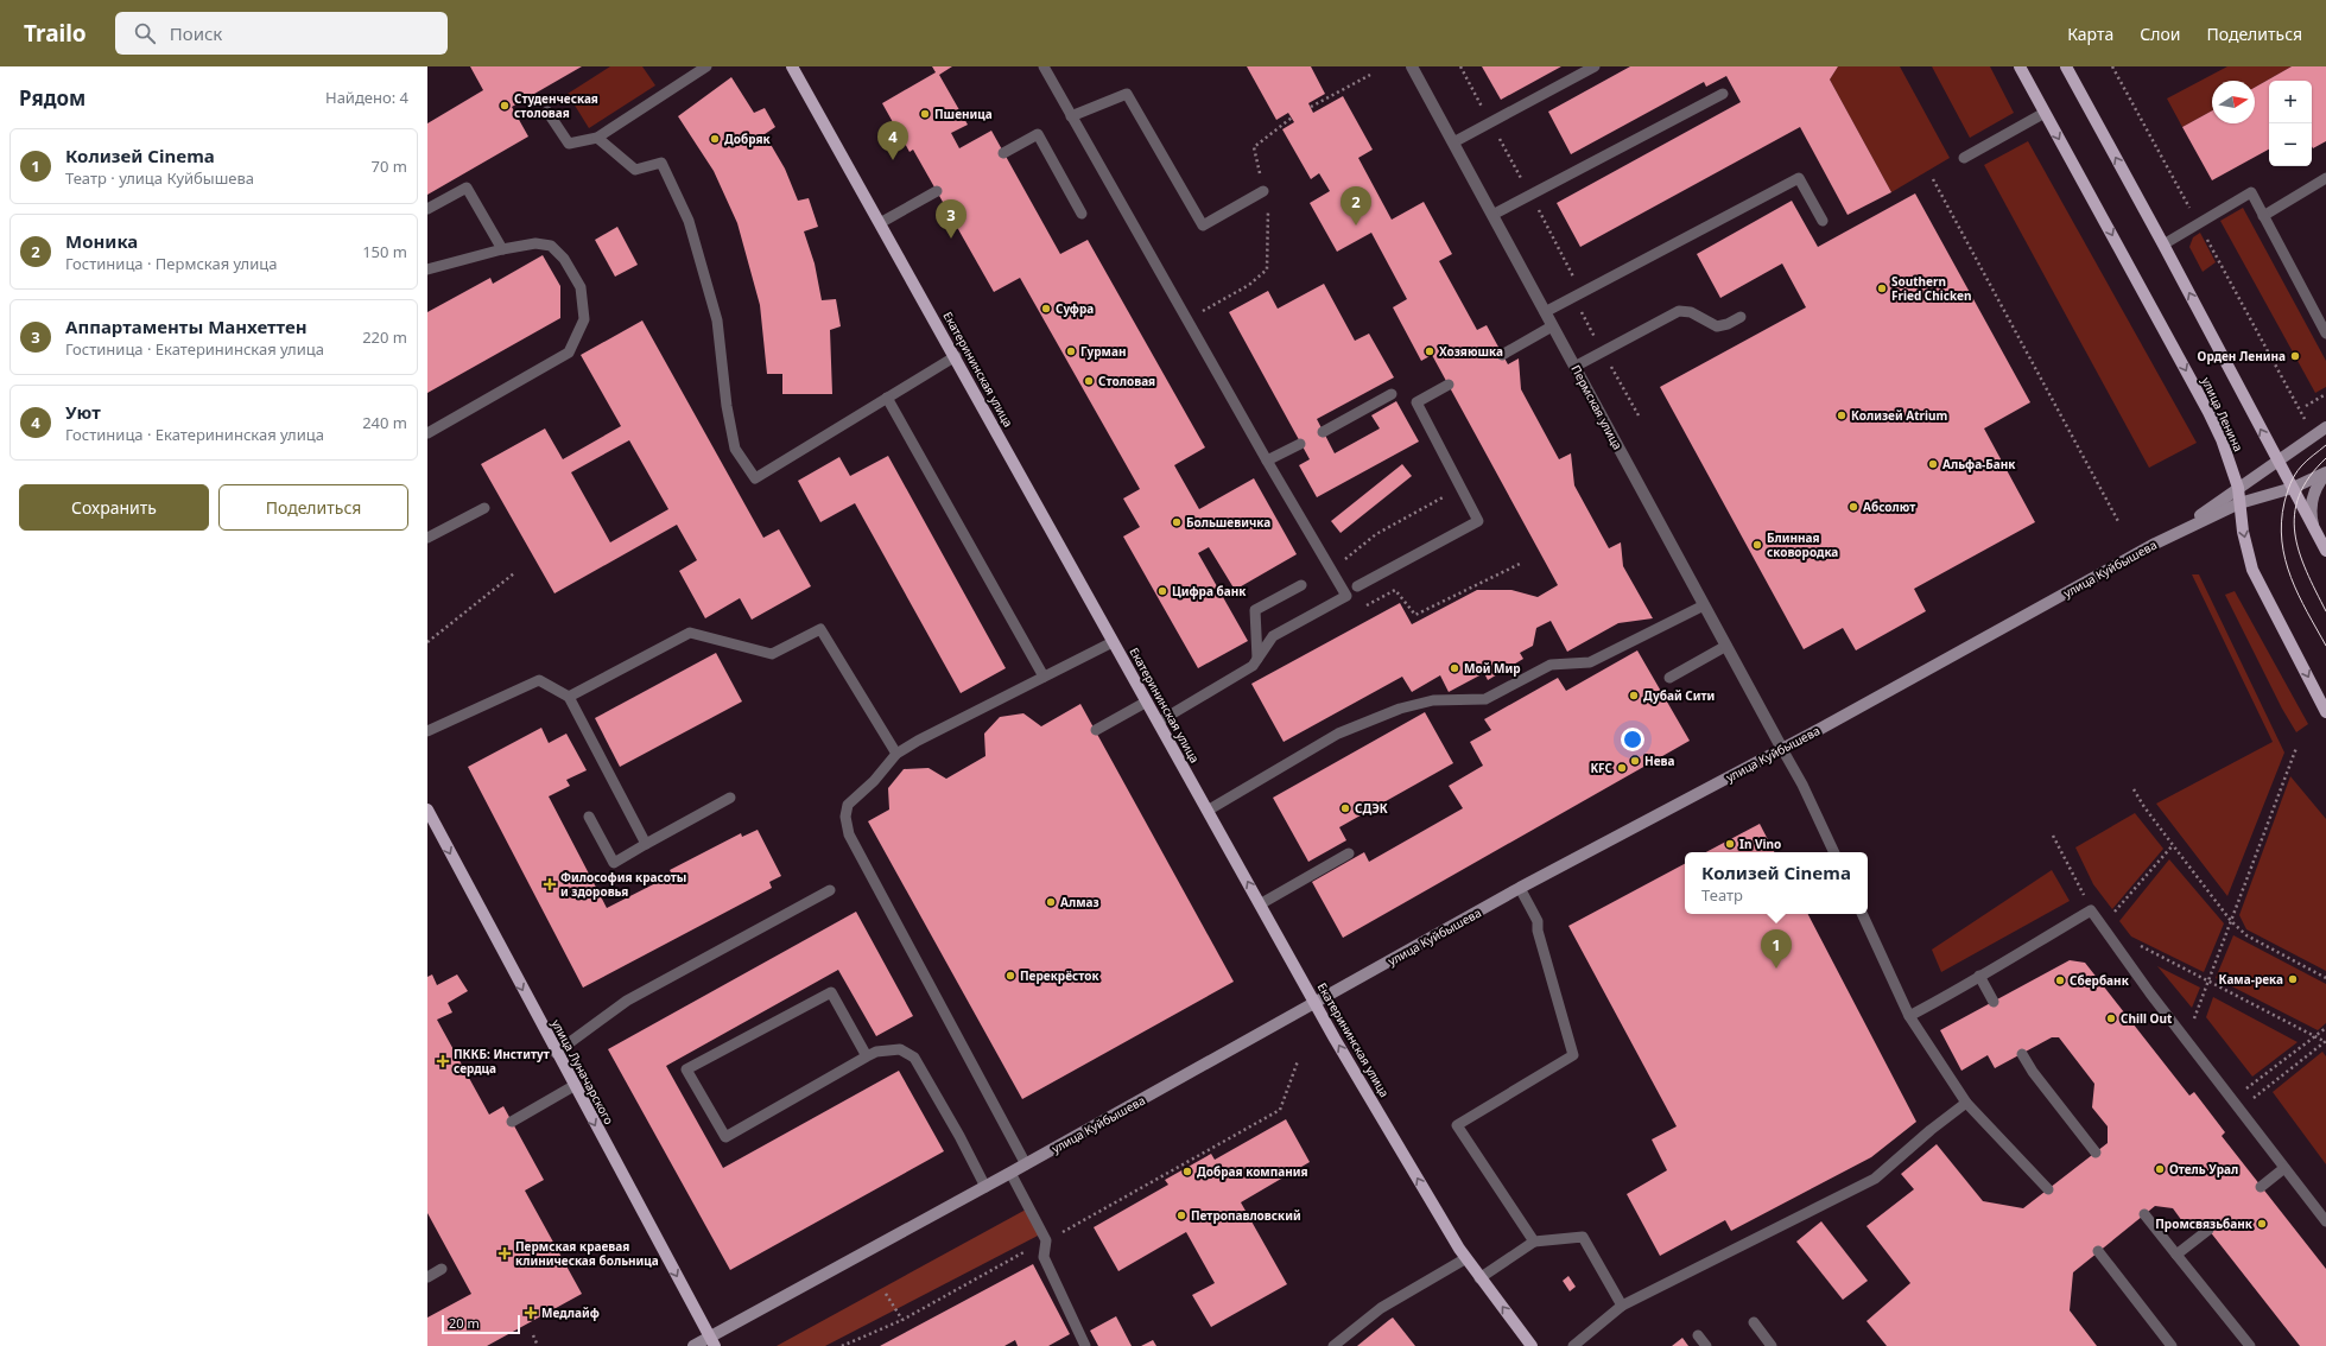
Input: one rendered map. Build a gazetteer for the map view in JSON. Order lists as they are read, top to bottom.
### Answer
{
  "streets": {
    "main road": [
      "Екатерининская улица",
      "улица Ленина",
      "улица Куйбышева",
      "улица Луначарского"
    ],
    "street": ["Пермская улица"]
  },
  "crossings": [
    ["Екатерининская улица", "улица Куйбышева"],
    ["Пермская улица", "улица Куйбышева"],
    ["улица Ленина", "улица Куйбышева"],
    ["улица Куйбышева", "улица Луначарского"]
  ],
  "one_way": ["улица Луначарского"],
  "places": {
    "other": [
      "Студенческая столовая",
      "Пшеница",
      "Добряк",
      "Southern Fried Chicken",
      "Суфра",
      "Гурман",
      "Хозяюшка",
      "Орден Ленина",
      "Стoловая",
      "Колизей Atrium",
      "Альфа-Банк",
      "Абсолют",
      "Большевичка",
      "Блинная сковородка",
      "Цифра банк",
      "Мой Мир",
      "Дубай Сити",
      "Нева",
      "KFC",
      "СДЭК",
      "In Vino",
      "Алмаз",
      "Перекрёсток",
      "Кама-река",
      "Сбербанк",
      "Chill Out",
      "Отель Урал",
      "Добрая компания",
      "Петропавловский",
      "Промсвязьбанк"
    ],
    "health": [
      "Философия красоты и здоровья",
      "ПККБ: Институт сердца",
      "Пермская краевая клиническая больница",
      "Медлайф"
    ]
  },
  "scale_bar": "20 m",
  "north": "right",
  "page": {
    "header": "Trailo",
    "search": "Поиск",
    "nav": ["Карта", "Слои", "Поделиться"],
    "heading": ["Рядом", "Найдено: 4"],
    "map_buttons": ["+", "−"],
    "pins": [
      "4",
      "2",
      "3",
      "1"
    ],
    "list": [
      {
        "mark": "1",
        "name": "Колизей Cinema",
        "note": "Театр · улица Куйбышева",
        "value": "70 m"
      },
      {
        "mark": "2",
        "name": "Моника",
        "note": "Гостиница · Пермская улица",
        "value": "150 m"
      },
      {
        "mark": "3",
        "name": "Аппартаменты Манхеттен",
        "note": "Гостиница · Екатерининская улица",
        "value": "220 m"
      },
      {
        "mark": "4",
        "name": "Уют",
        "note": "Гостиница · Екатерининская улица",
        "value": "240 m"
      }
    ],
    "buttons": ["Сохранить", "Поделиться"],
    "popup": ["Колизей Cinema", "Театр"],
    "scale": "20 m"
  }
}
